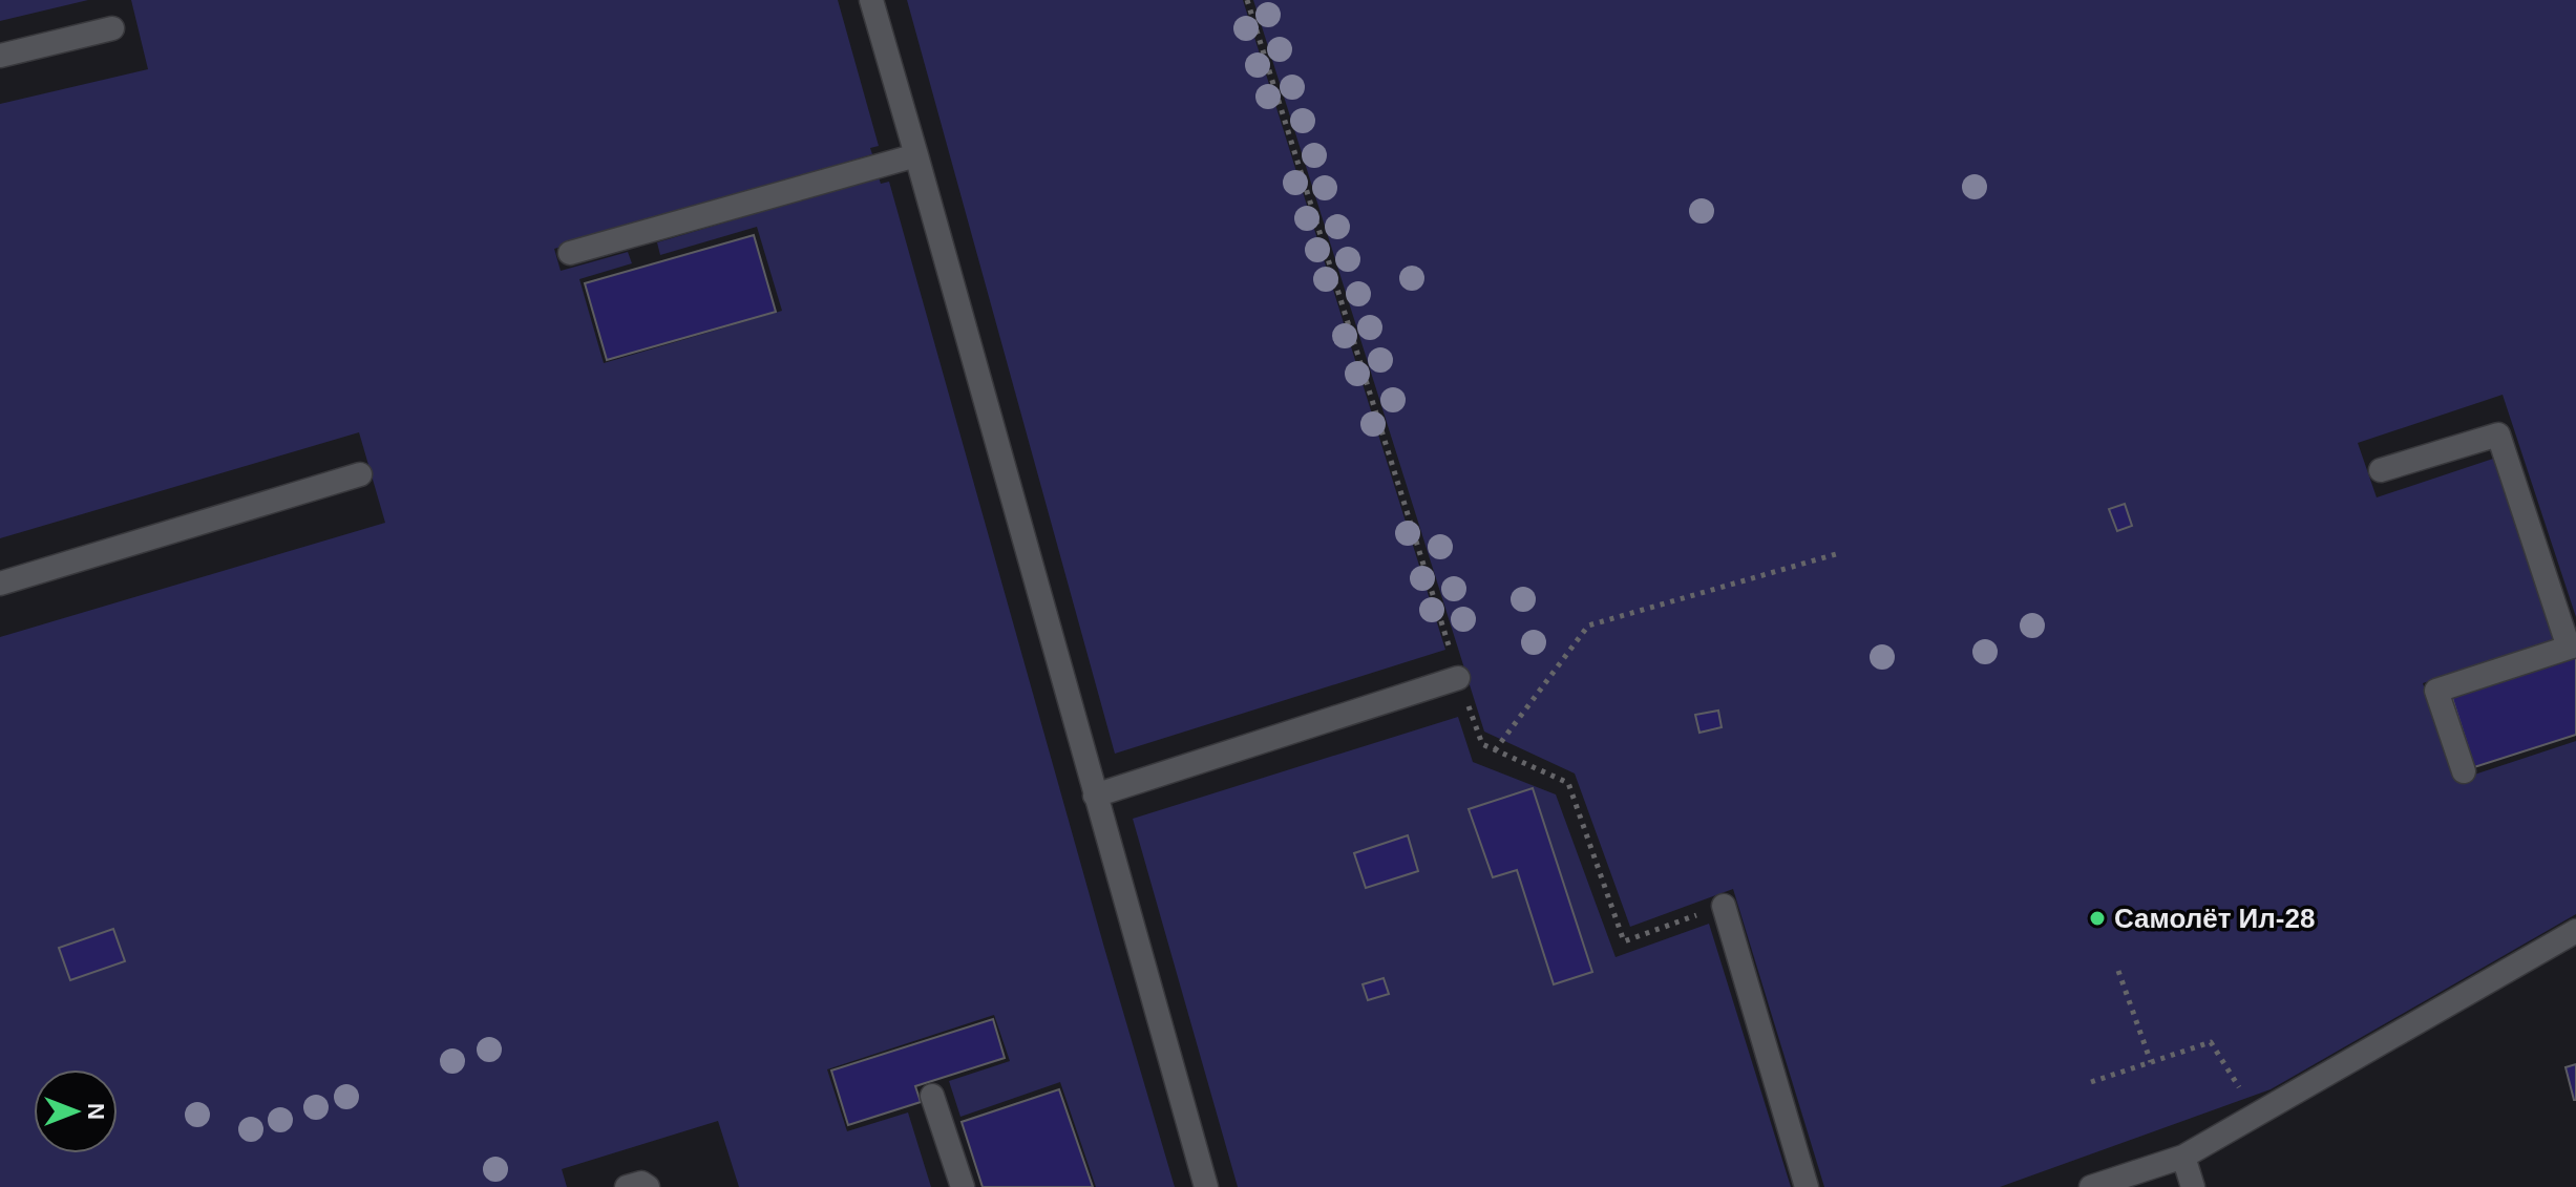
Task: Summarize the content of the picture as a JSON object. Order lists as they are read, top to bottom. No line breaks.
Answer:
{"places":["Самолёт Ил-28"],"north":"right"}
